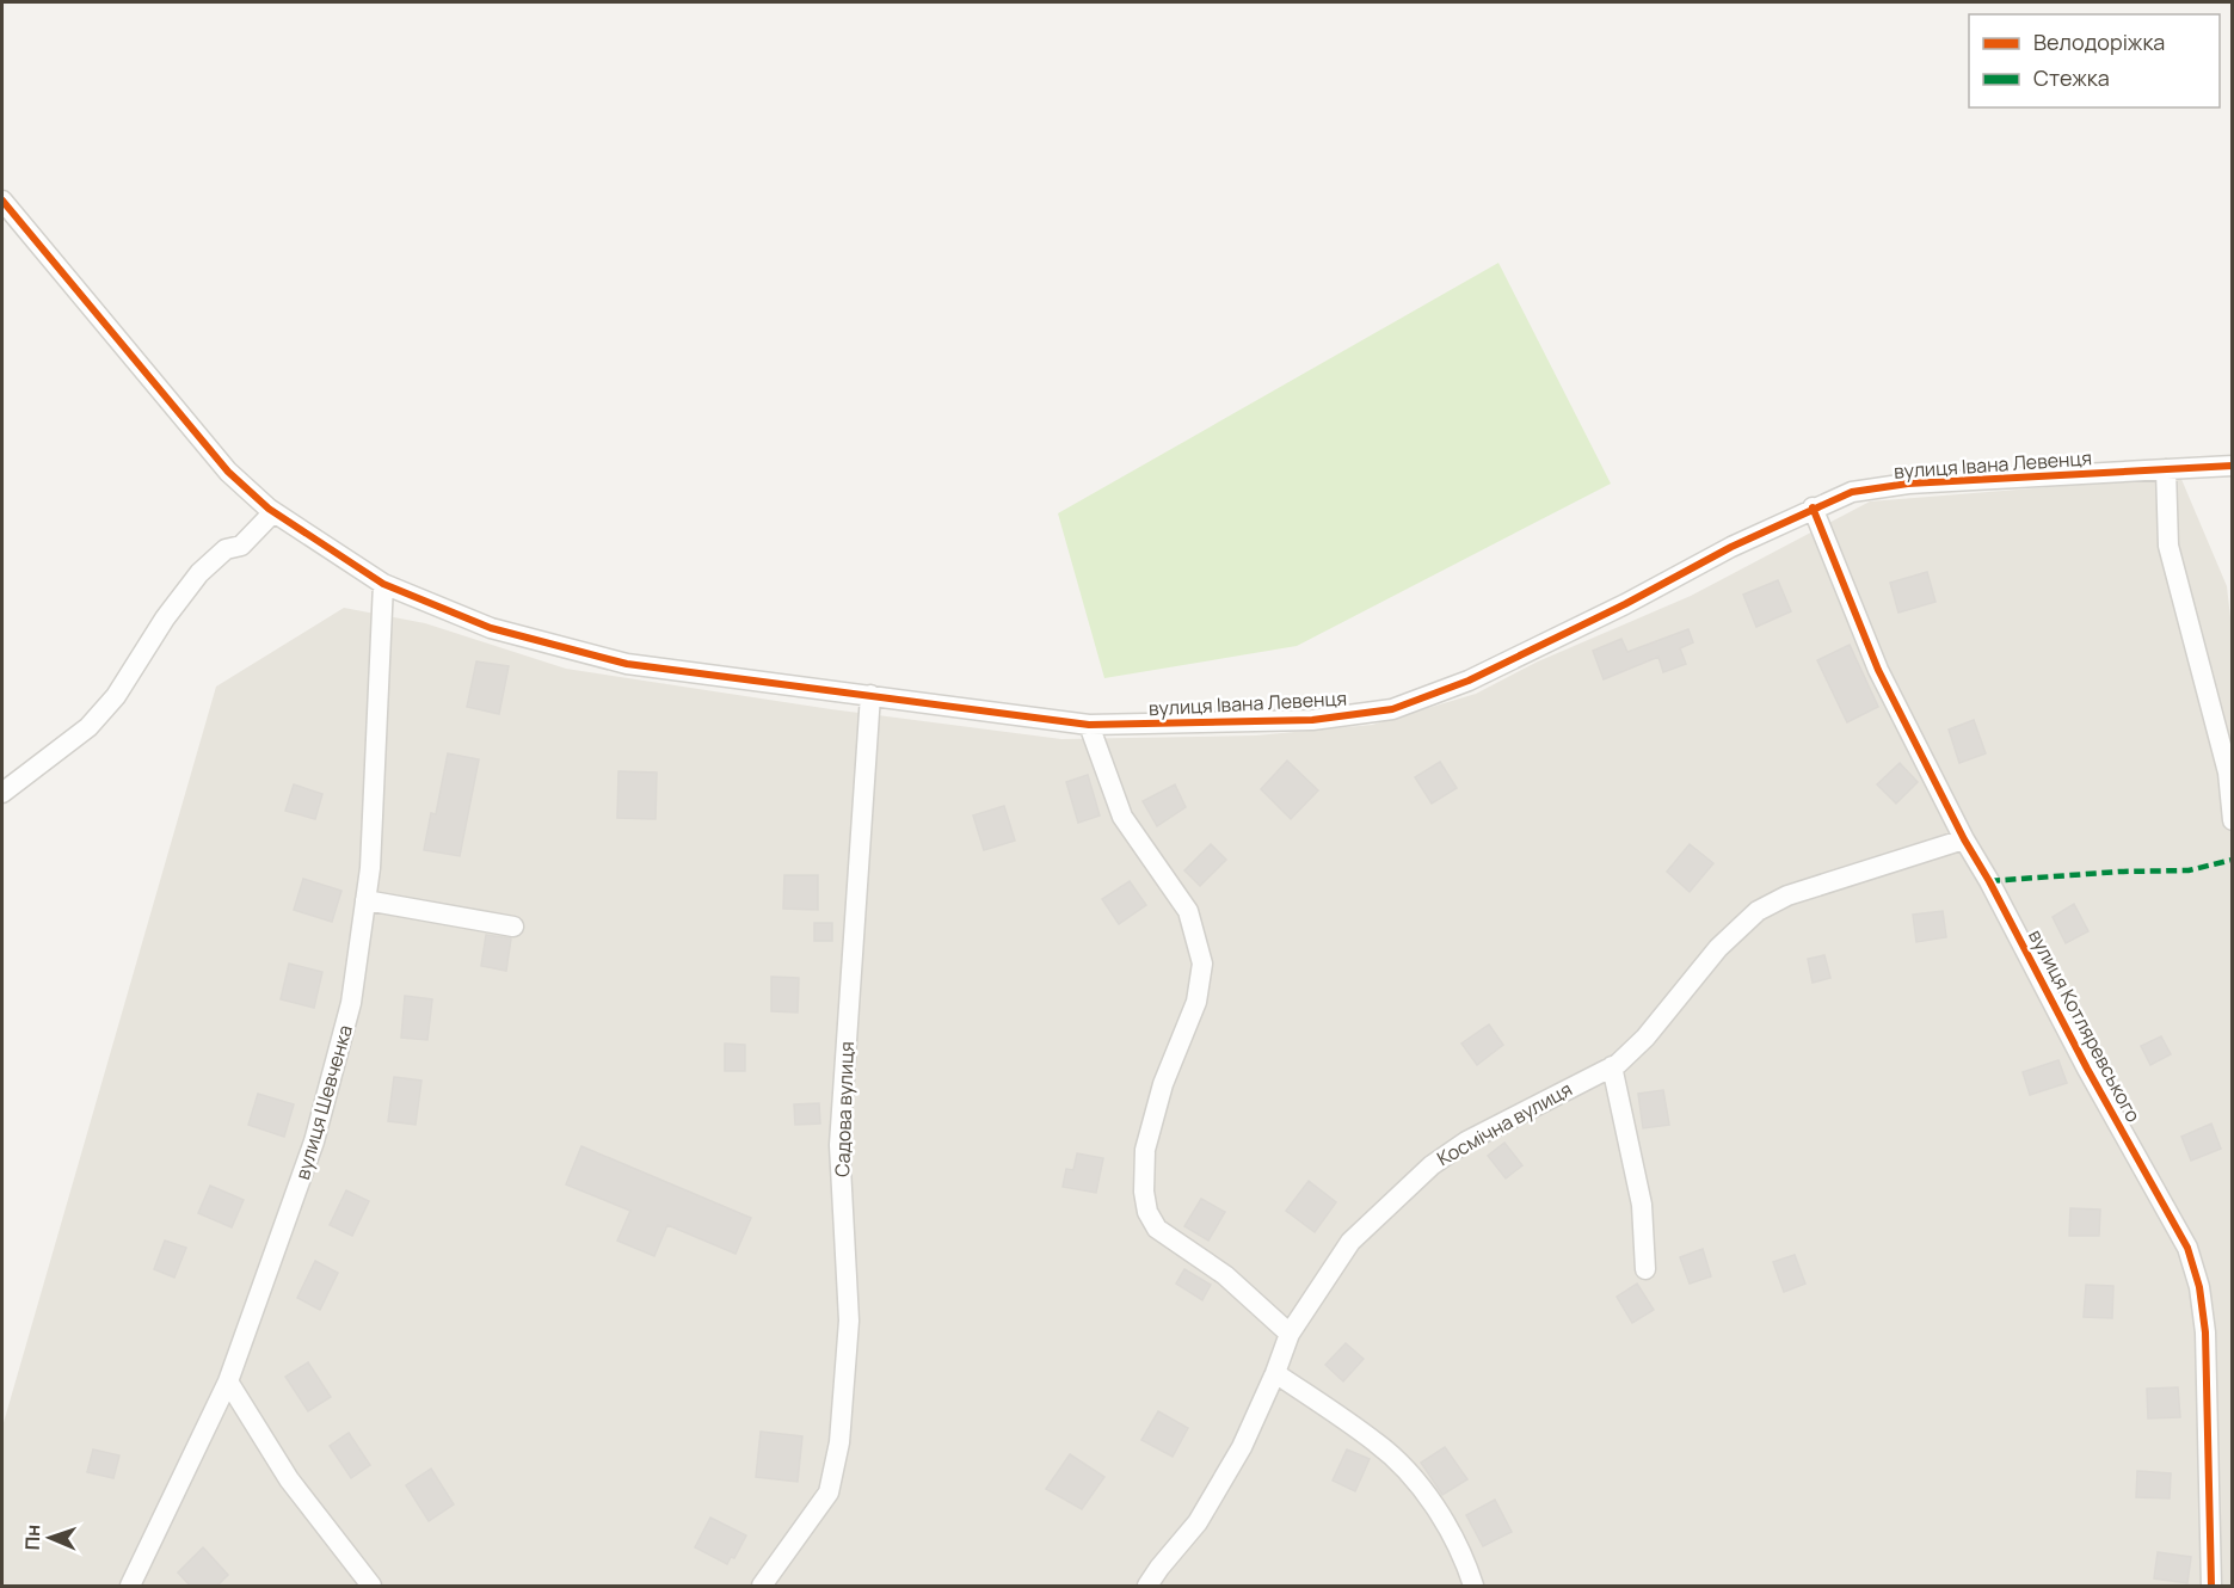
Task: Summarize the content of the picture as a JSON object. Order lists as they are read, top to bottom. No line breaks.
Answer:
{"streets":{"street":["вулиця Івана Левенця","вулиця Котляревського","вулиця Шевченка","Садова вулиця","Космічна вулиця"]},"crossings":[["вулиця Івана Левенця","вулиця Котляревського"],["вулиця Івана Левенця","вулиця Шевченка"],["вулиця Івана Левенця","Садова вулиця"],["вулиця Котляревського","Космічна вулиця"]],"legend":["Велодоріжка","Стежка"],"north":"left"}
